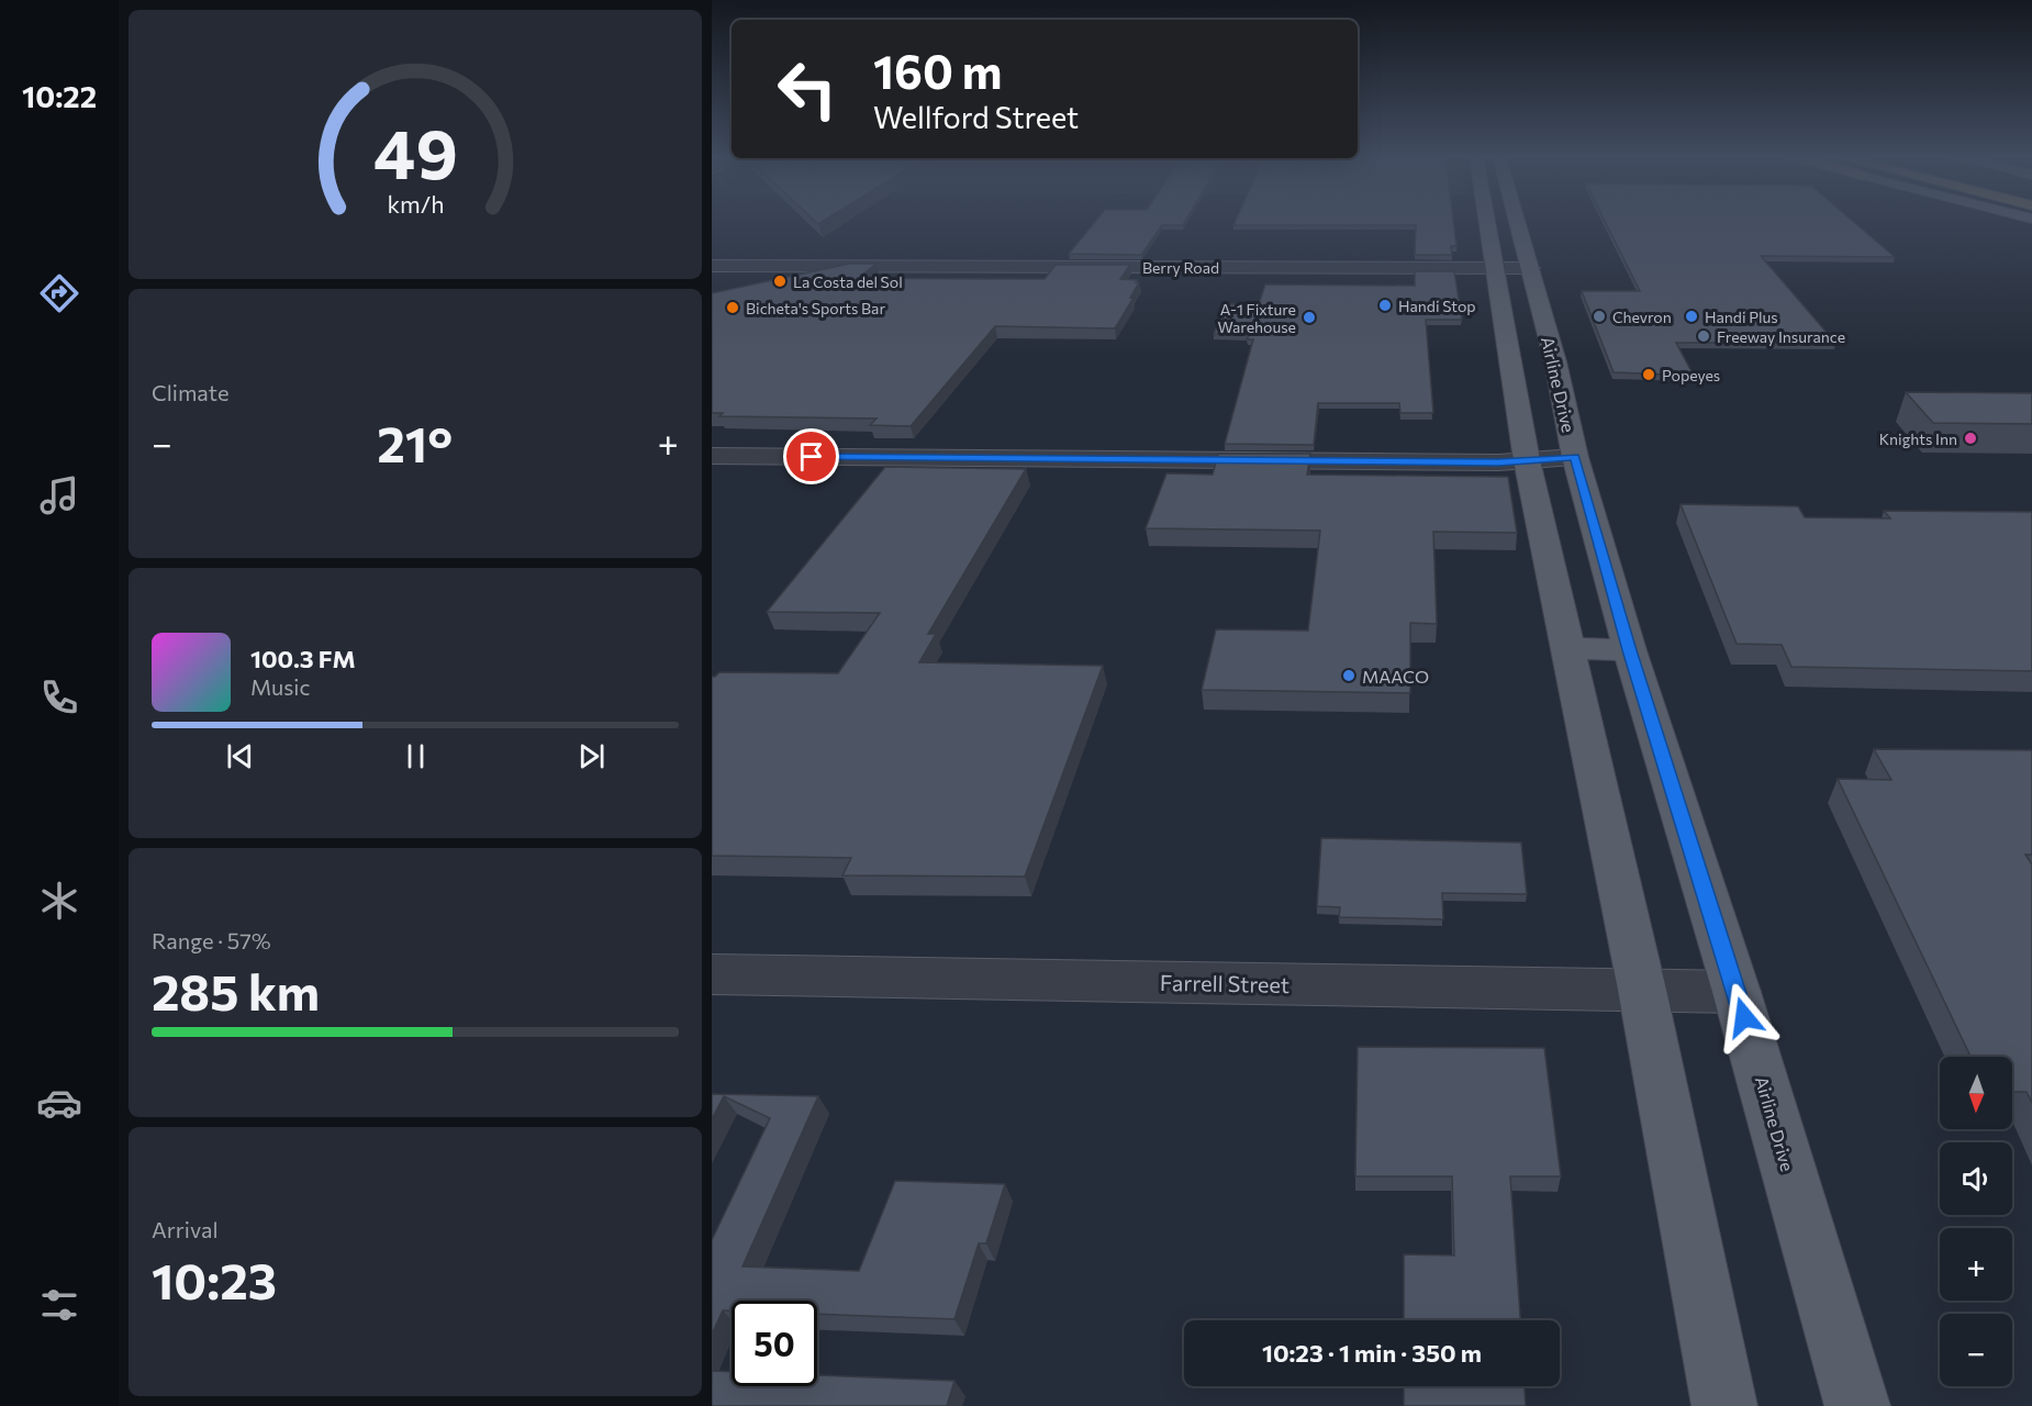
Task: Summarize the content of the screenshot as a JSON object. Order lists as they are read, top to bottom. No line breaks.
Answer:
{"streets":{"main road":["Airline Drive"],"street":["Berry Road","Farrell Street"]},"crossings":[["Berry Road","Airline Drive"],["Airline Drive","Farrell Street"]],"places":["La Costa del Sol","Handi Stop","Bicheta's Sports Bar","Chevron","Handi Plus","A-1 Fixture Warehouse","Freeway Insurance","Popeyes","Knights Inn","MAACO"],"north":"bottom","page":{"tabs":"10:22","turn":["160 m","Wellford Street"],"tile":["Climate",["Range · 57%","285 km"],["Arrival","10:23"]],"heat":["−","21°","+"],"song":["100.3 FM","Music"],"map_buttons":["+","−"],"limit":"50","trip":"10:23 · 1 min · 350 m","gauge":["49","km/h"]}}
